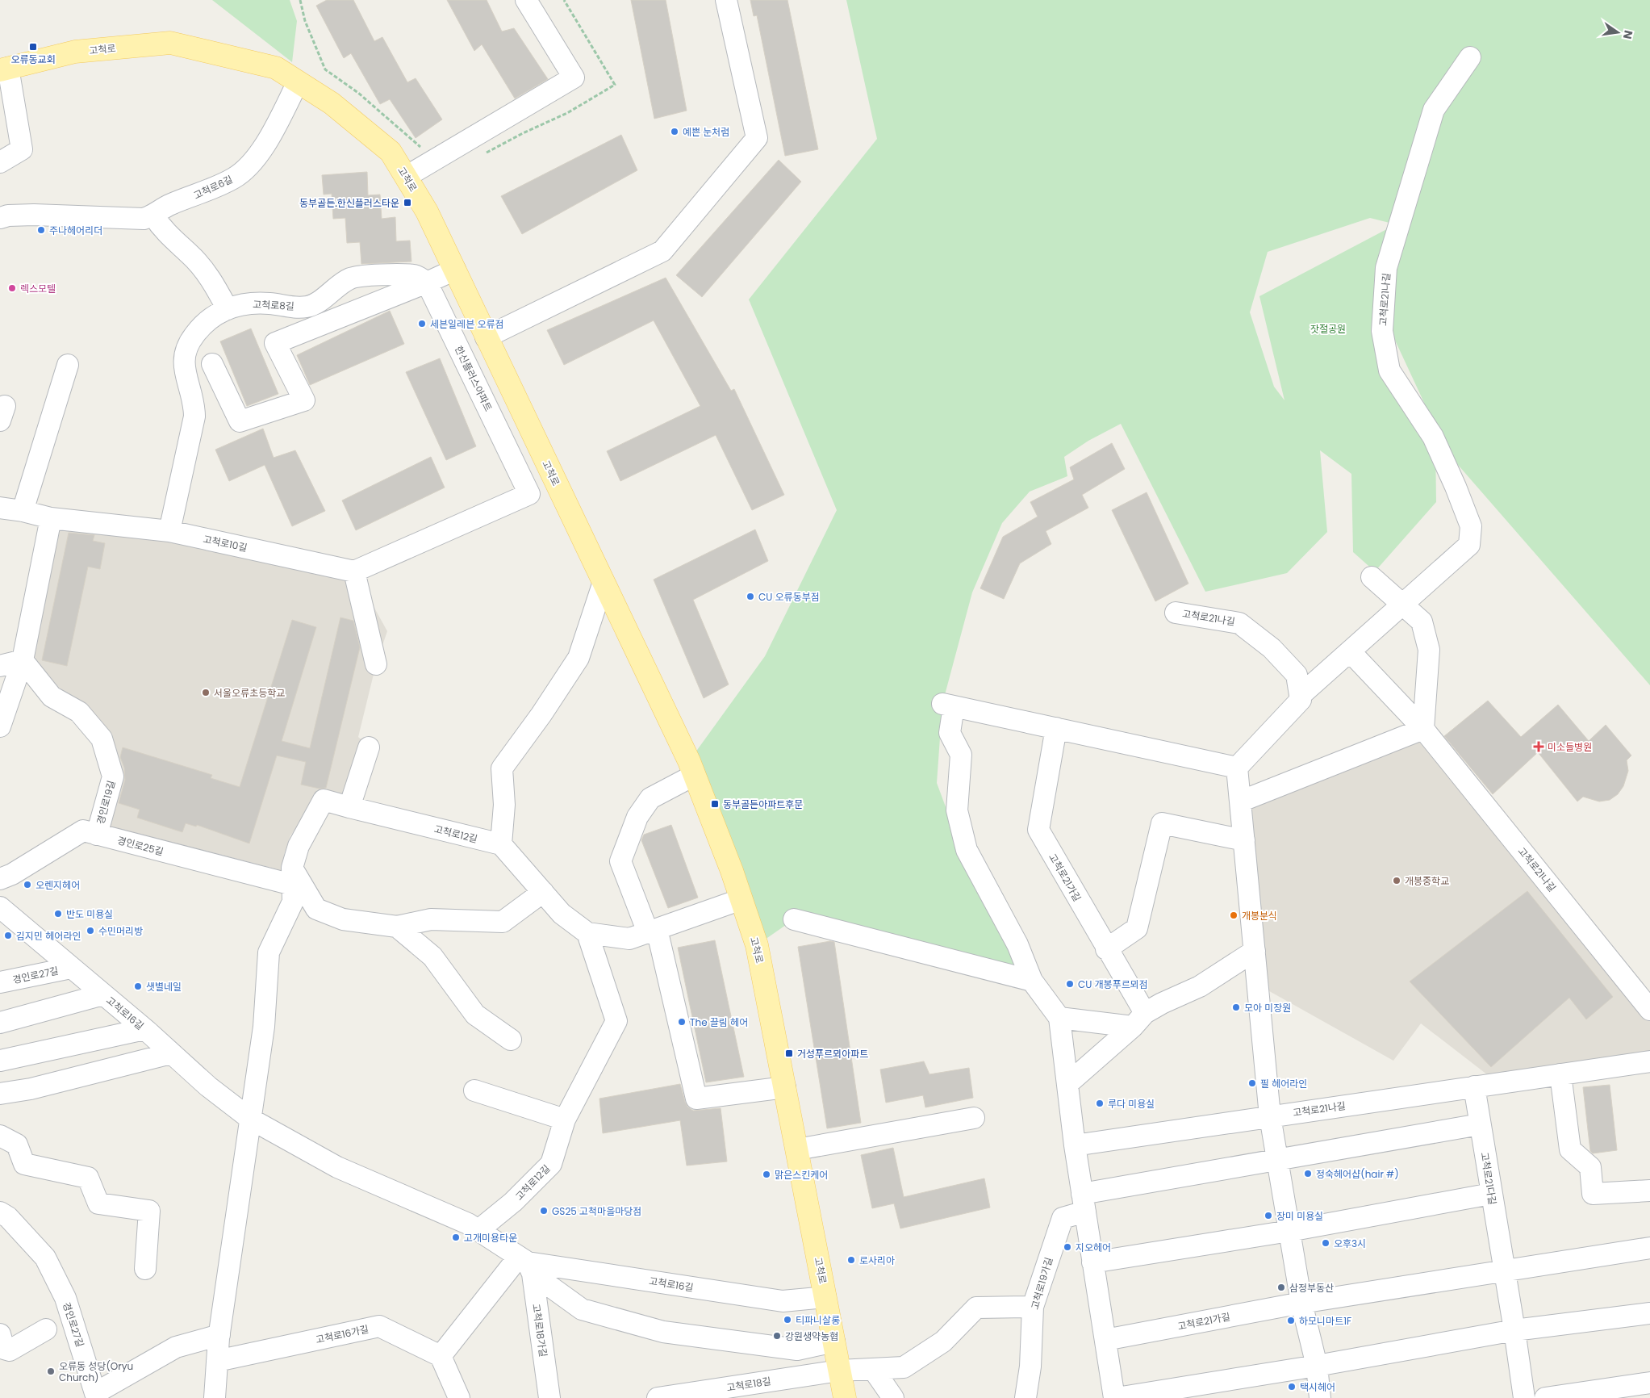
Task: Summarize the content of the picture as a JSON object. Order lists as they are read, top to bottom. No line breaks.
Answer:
{"streets":{"main road":["고척로"],"street":["고척로6길","고척로21나길","고척로8길","한신플러스아파트","고척로10길","경인로19길","고척로12길","경인로25길","고척로21가길","경인로27길","고척로16길","고척로21다길","고척로19가길","고척로18가길","고척로16가길","고척로18길"]},"crossings":[["고척로","고척로6길"],["고척로","고척로16길"],["고척로","고척로18길"],["고척로21나길","고척로21다길"],["고척로8길","한신플러스아파트"],["고척로8길","고척로10길"],["한신플러스아파트","고척로10길"],["경인로19길","경인로25길"],["고척로12길","경인로25길"],["고척로12길","고척로16길"],["경인로27길","고척로16길"],["고척로16길","고척로18가길"]],"parks":["잣절공원"],"places":{"transit":["오류동교회","동부골든.한신플러스타운","동부골든아파트후문","거성푸르뫼아파트"],"other":["예쁜 눈처럼","주나헤어리더","렉스모텔","세븐일레븐 오류점","CU 오류동부점","서울오류초등학교","개봉중학교","오렌지헤어","반도 미용실","개봉분식","수민머리방","김지민 헤어라인","CU 개봉푸르뫼점","샛별네일","모아 미장원","The 끌림 헤어","필 헤어라인","루다 미용실","정숙헤어샵(hair #)","맑은스킨케어","GS25 고척마을마당점","장미 미용실","고개미용타운","오후3시","지오헤어","로사리아","삼정부동산","티파니살롱","하모니마트1F","강원생약농협","오류동 성당(Oryu Church)","택시헤어"],"health":["미소들병원"]},"north":"right"}
